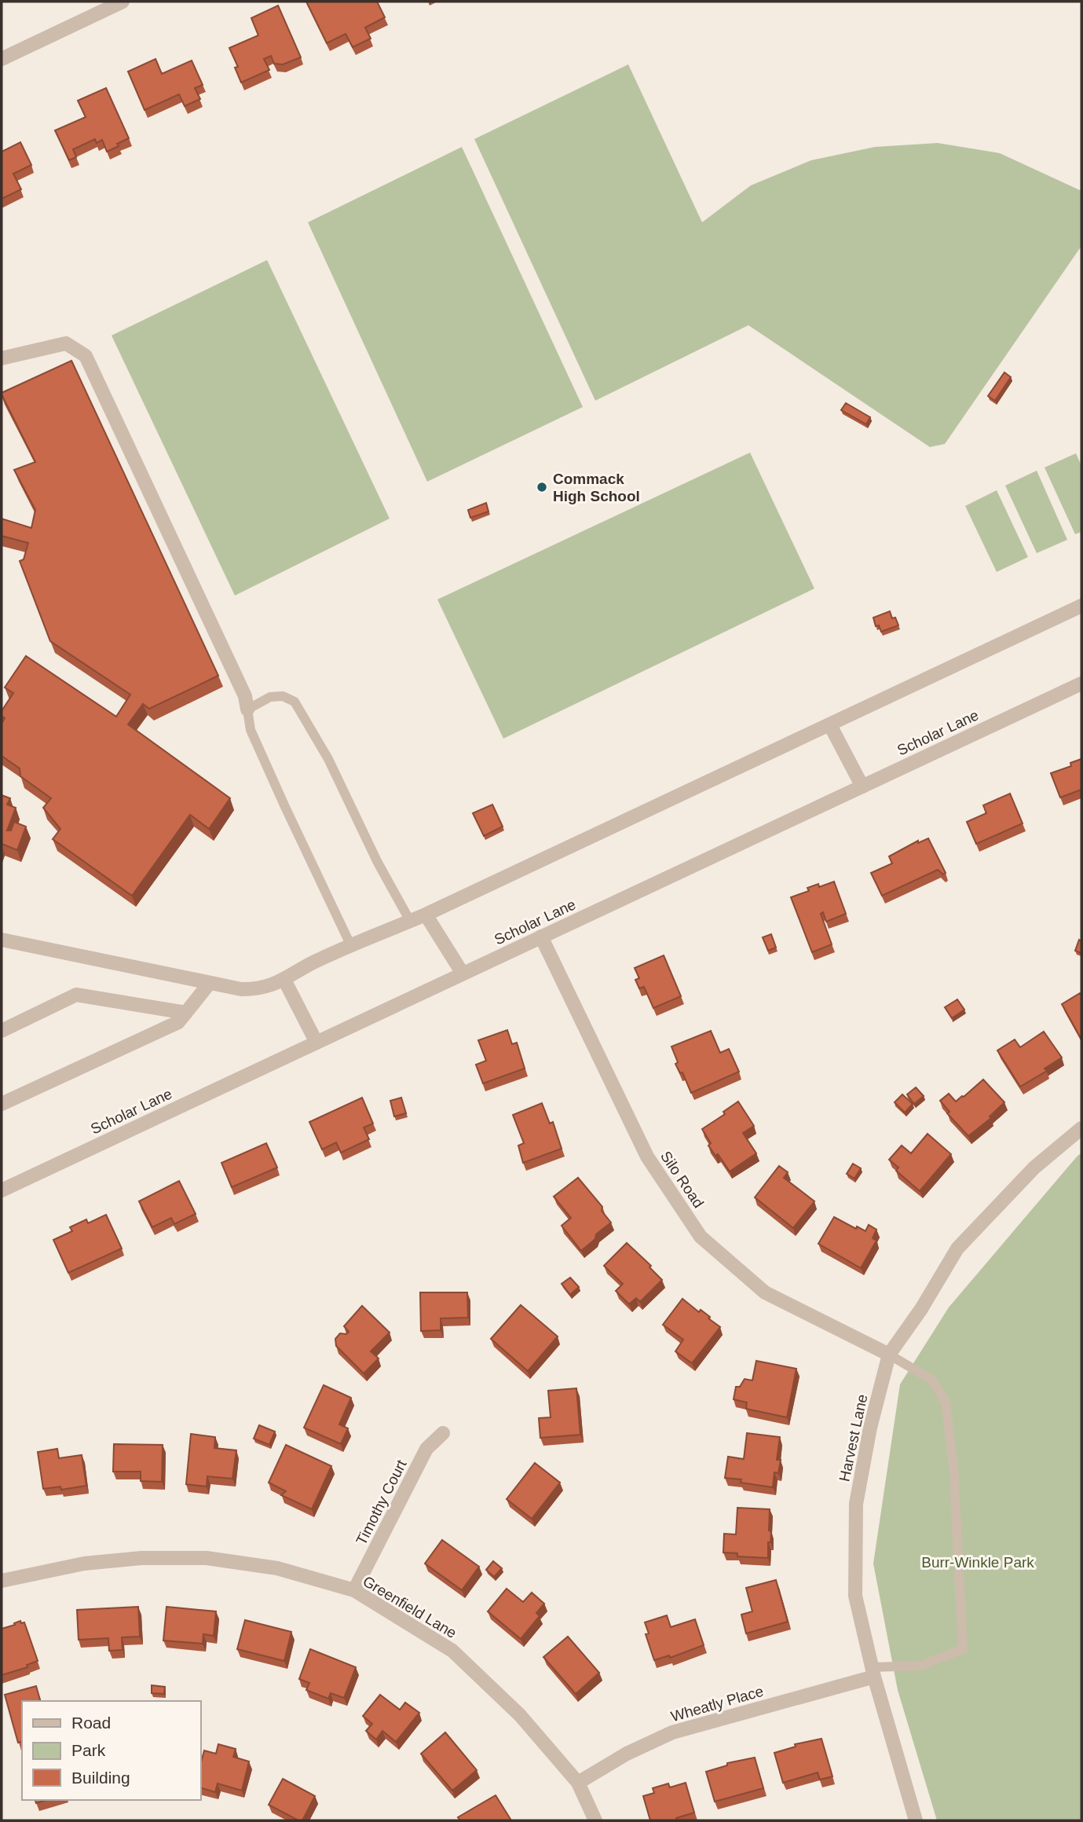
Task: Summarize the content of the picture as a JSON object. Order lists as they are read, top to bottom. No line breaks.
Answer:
{"streets":{"street":["Scholar Lane","Silo Road","Harvest Lane","Timothy Court","Greenfield Lane","Wheatly Place"]},"crossings":[["Scholar Lane","Silo Road"],["Silo Road","Harvest Lane"],["Harvest Lane","Wheatly Place"],["Timothy Court","Greenfield Lane"],["Greenfield Lane","Wheatly Place"]],"parks":["Burr-Winkle Park"],"places":["Commack High School"],"legend":["Road","Park","Building"]}
